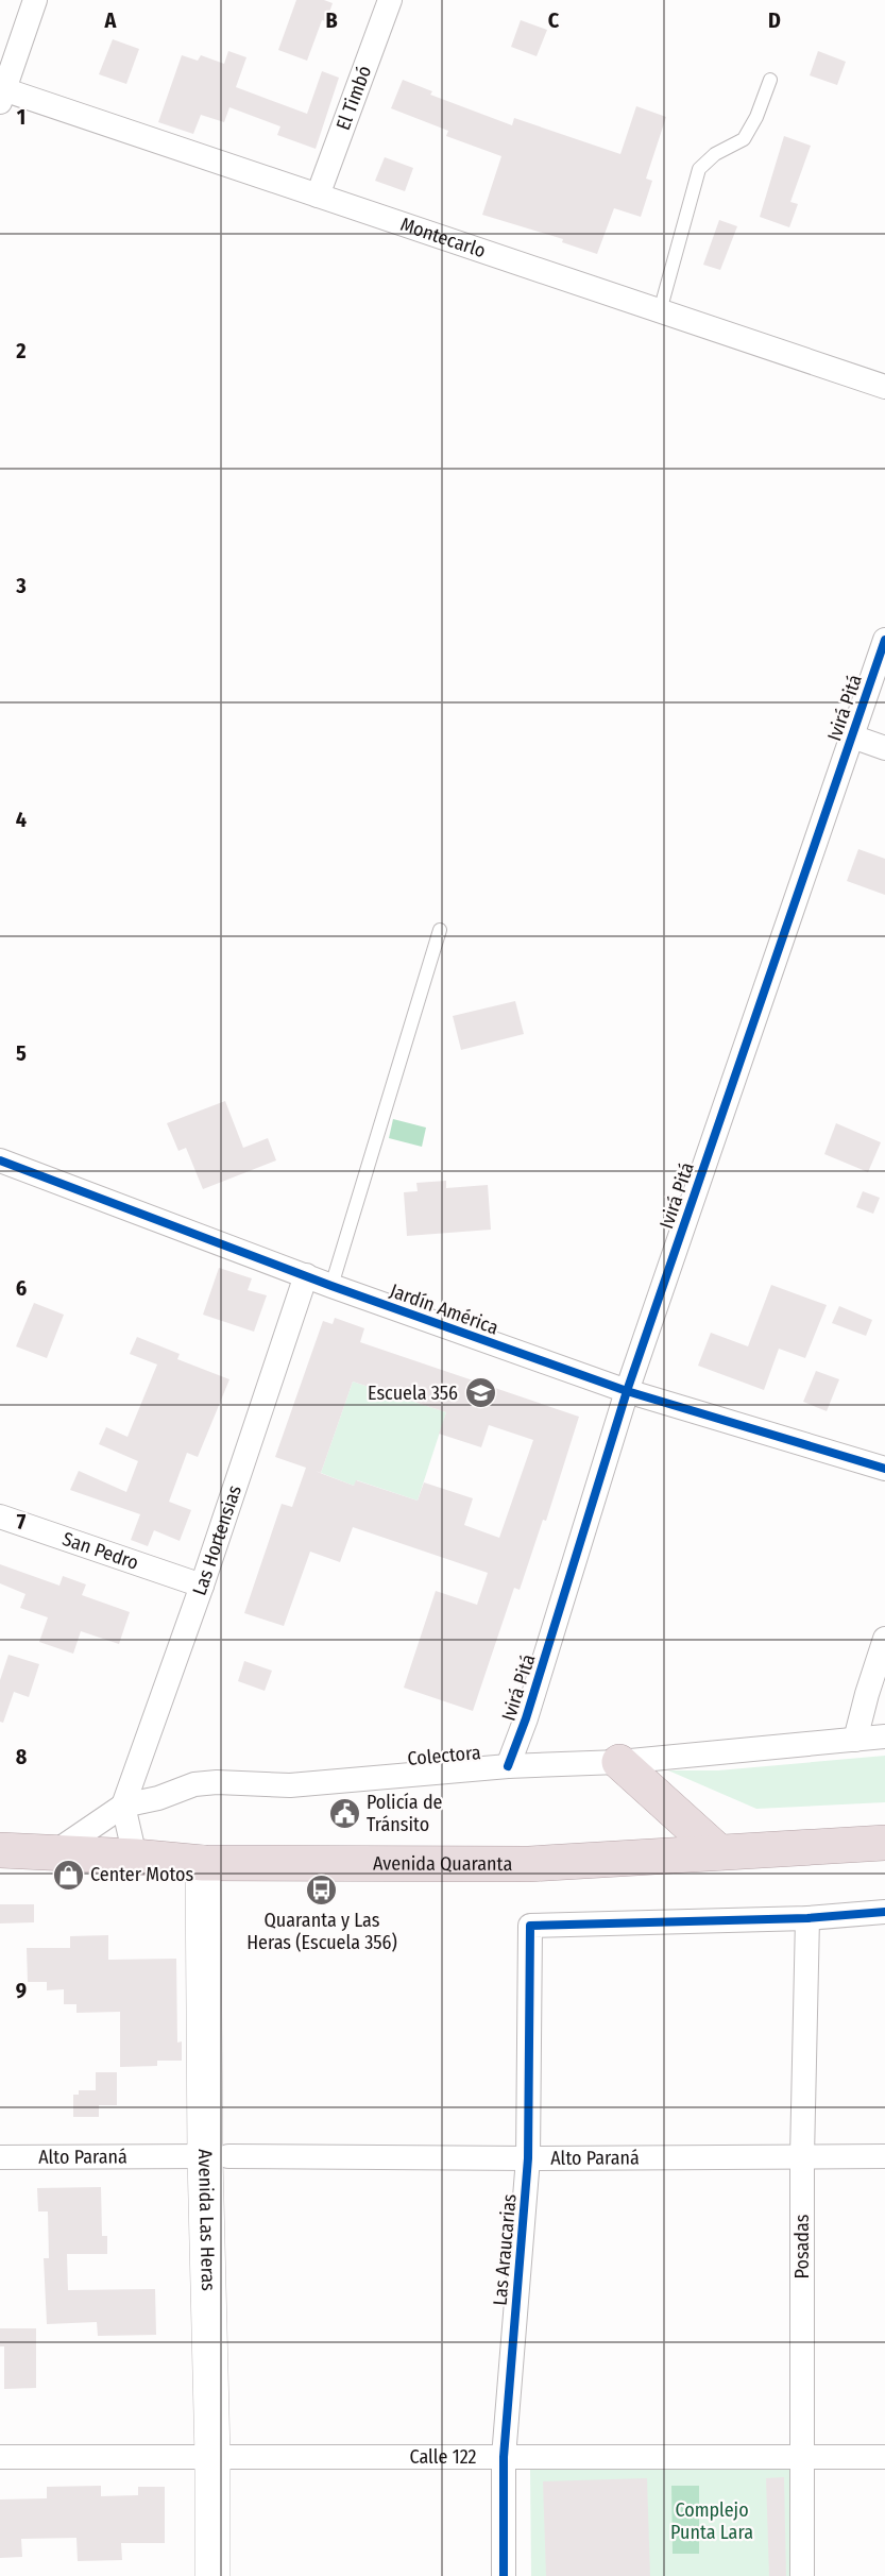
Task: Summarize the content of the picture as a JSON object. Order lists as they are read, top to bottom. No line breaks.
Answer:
{"streets":{"highway":["Avenida Quaranta"],"main road":["Avenida Las Heras"],"street":["El Timbó","Montecarlo","Ivirá Pitá","Jardín América","Las Hortensias","San Pedro","Colectora","Alto Paraná","Posadas","Las Araucarias","Calle 122"]},"crossings":[["El Timbó","Montecarlo"],["Ivirá Pitá","Jardín América"],["Ivirá Pitá","Colectora"],["Jardín América","Las Hortensias"],["Las Hortensias","San Pedro"],["Las Hortensias","Colectora"],["Avenida Quaranta","Avenida Las Heras"],["Alto Paraná","Avenida Las Heras"],["Alto Paraná","Posadas"],["Alto Paraná","Las Araucarias"],["Avenida Las Heras","Calle 122"],["Posadas","Las Araucarias"],["Posadas","Calle 122"],["Las Araucarias","Calle 122"]],"parks":["Complejo Punta Lara"],"places":{"school or university":["Escuela 356"],"public building":["Policía de Tránsito"],"shop":["Center Motos"],"bus stop":["Quaranta y Las Heras (Escuela 356)"]},"grid":{"columns":["A","B","C","D"],"rows":["1","2","3","4","5","6","7","8","9"]}}
